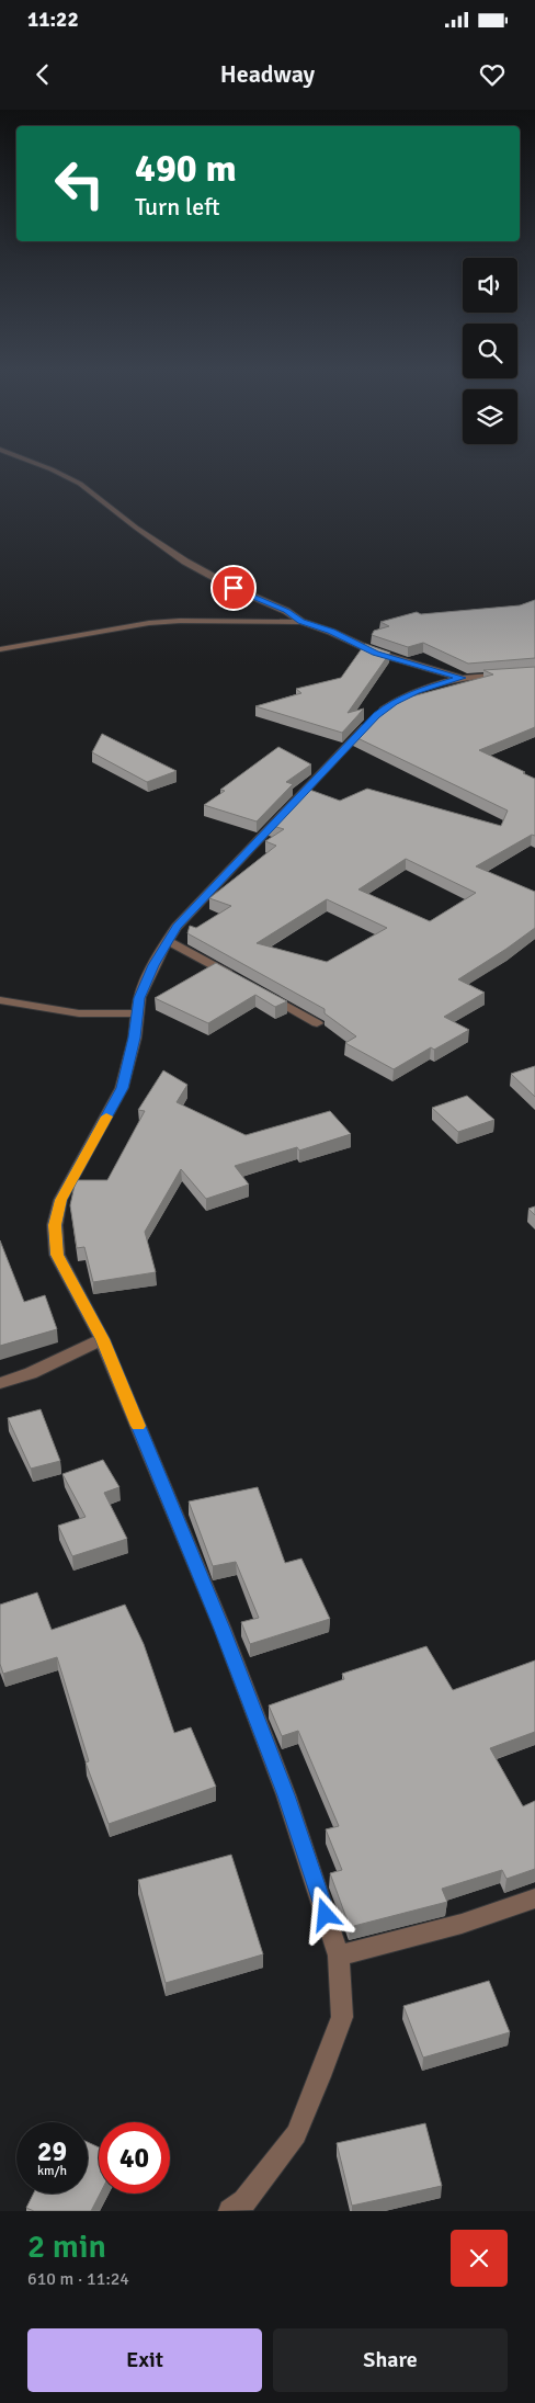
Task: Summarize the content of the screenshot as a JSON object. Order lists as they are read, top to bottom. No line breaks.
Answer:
{"page":{"status":"11:22","header":"Headway","turn":["490 m","Turn left"],"speed":"29 km/h","limit":"40","heading":["2 min","610 m · 11:24"],"buttons":["Exit","Share"]}}
